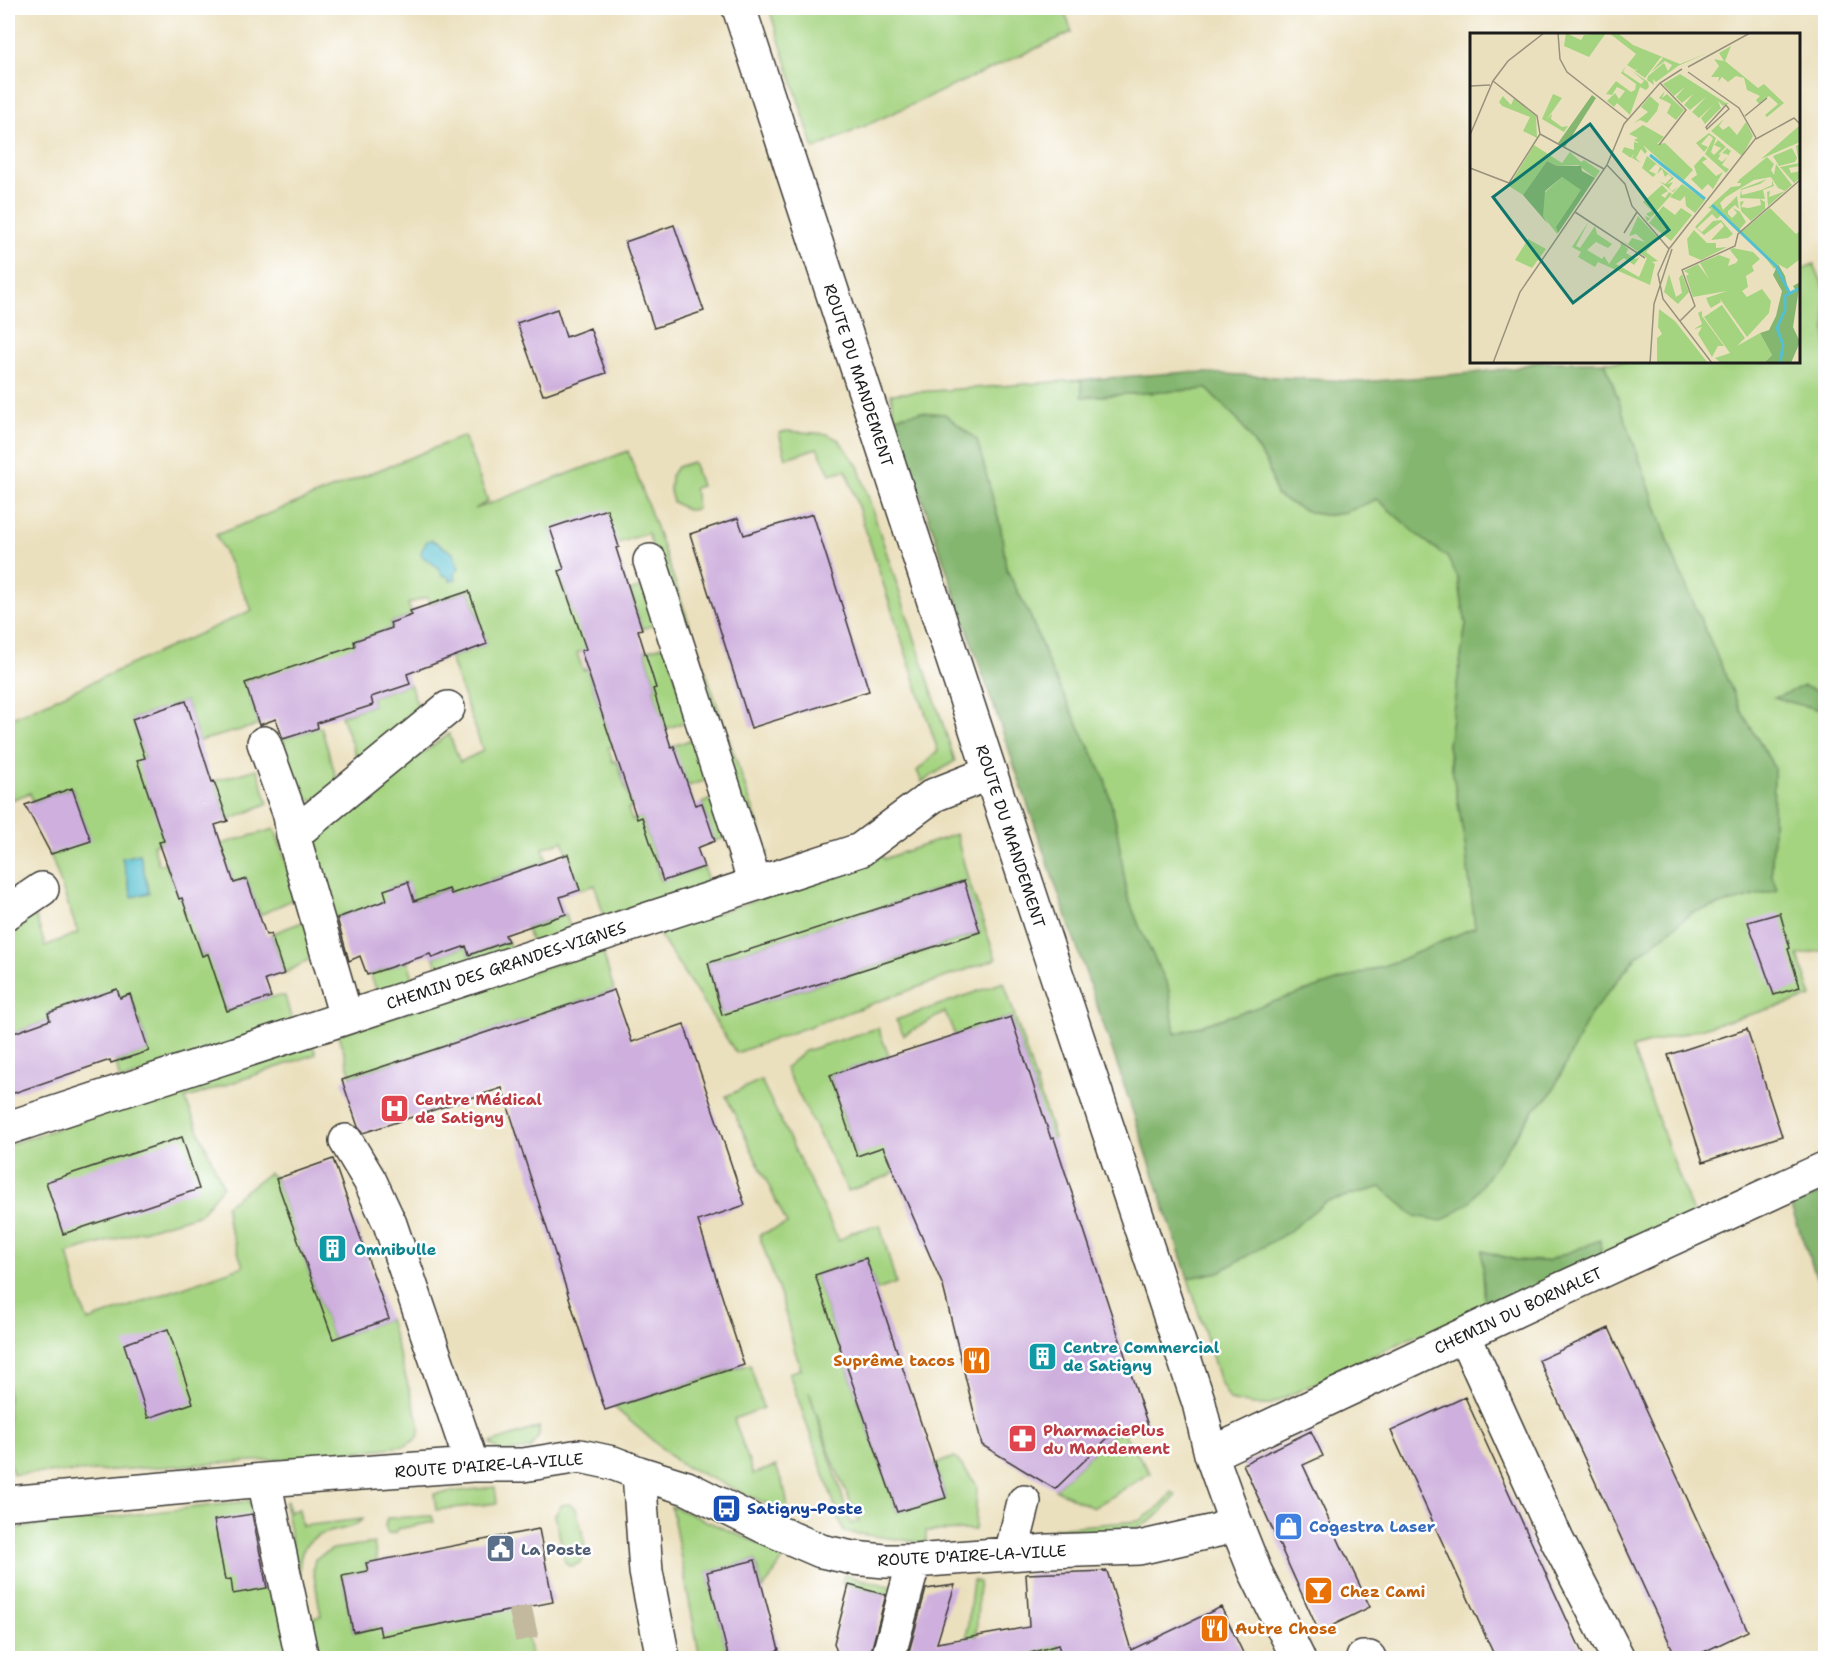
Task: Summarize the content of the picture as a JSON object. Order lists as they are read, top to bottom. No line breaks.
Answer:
{"streets":{"street":["ROUTE DU MANDEMENT","CHEMIN DES GRANDES-VIGNES","CHEMIN DU BORNALET","ROUTE D'AIRE-LA-VILLE"]},"crossings":[["ROUTE DU MANDEMENT","CHEMIN DES GRANDES-VIGNES"],["ROUTE DU MANDEMENT","CHEMIN DU BORNALET"],["ROUTE DU MANDEMENT","ROUTE D'AIRE-LA-VILLE"]],"places":{"hospital":["Centre Médical de Satigny"],"building":["Omnibulle","Centre Commercial de Satigny"],"restaurant":["Suprême tacos","Autre Chose"],"pharmacy":["PharmaciePlus du Mandement"],"bus stop":["Satigny-Poste"],"shop":["Cogestra Laser"],"public building":["La Poste"],"bar":["Chez Cami"]}}
